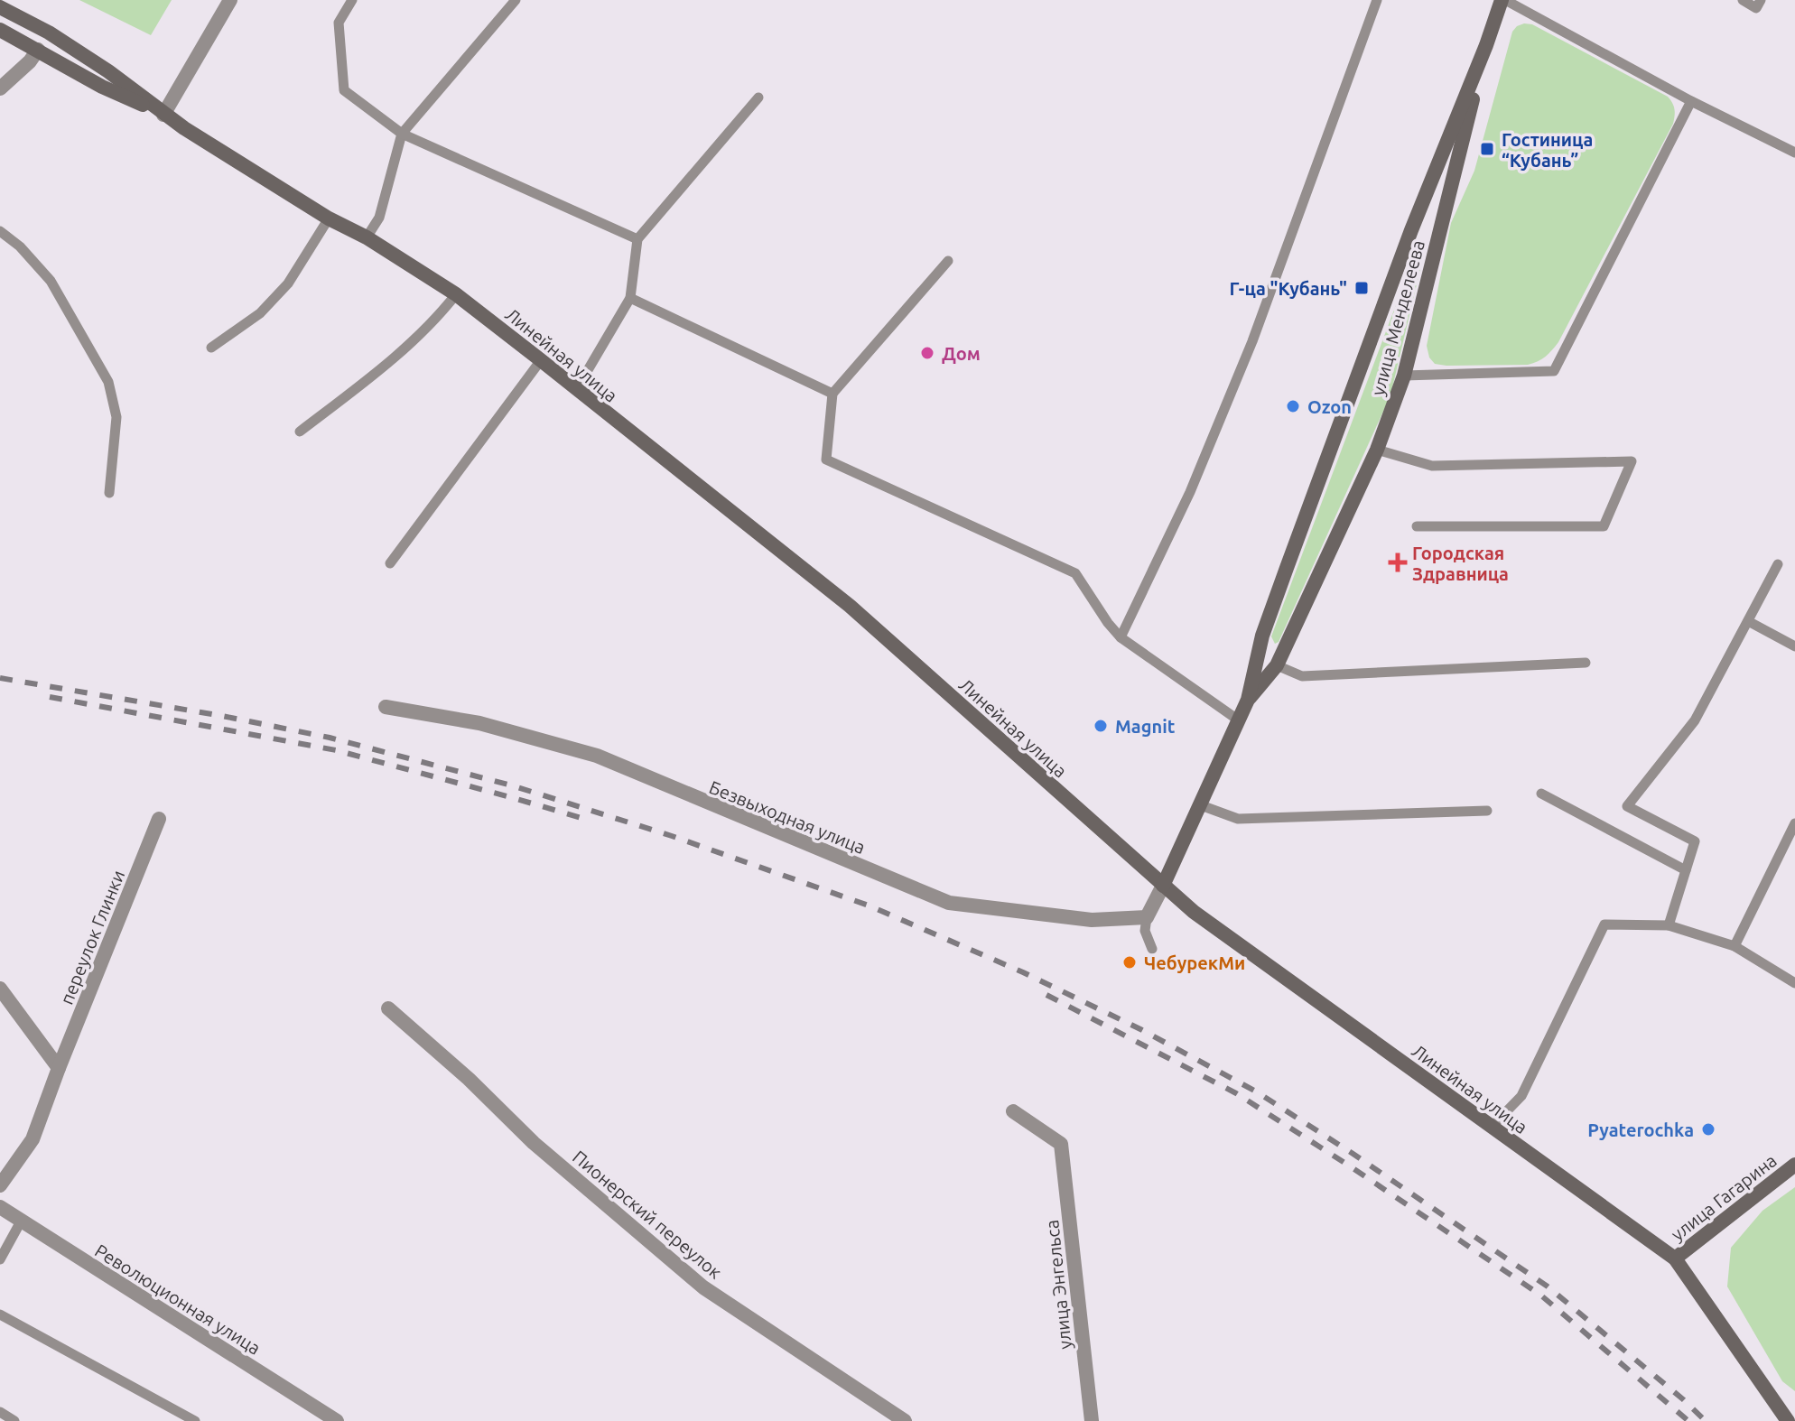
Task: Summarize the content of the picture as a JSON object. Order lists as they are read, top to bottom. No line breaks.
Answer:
{"streets":{"main road":["улица Менделеева","Линейная улица","улица Гагарина"],"street":["Безвыходная улица","переулок Глинки","Пионерский переулок","улица Энгельса","Революционная улица"]},"crossings":[["улица Менделеева","Линейная улица"],["Линейная улица","улица Гагарина"]],"places":{"transit":["Гостиница “Кубань”","Г-ца \"Кубань\""],"other":["Дом","Ozon","Magnit","ЧебурекМи","Pyaterochka"],"health":["Городская Здравница"]}}
